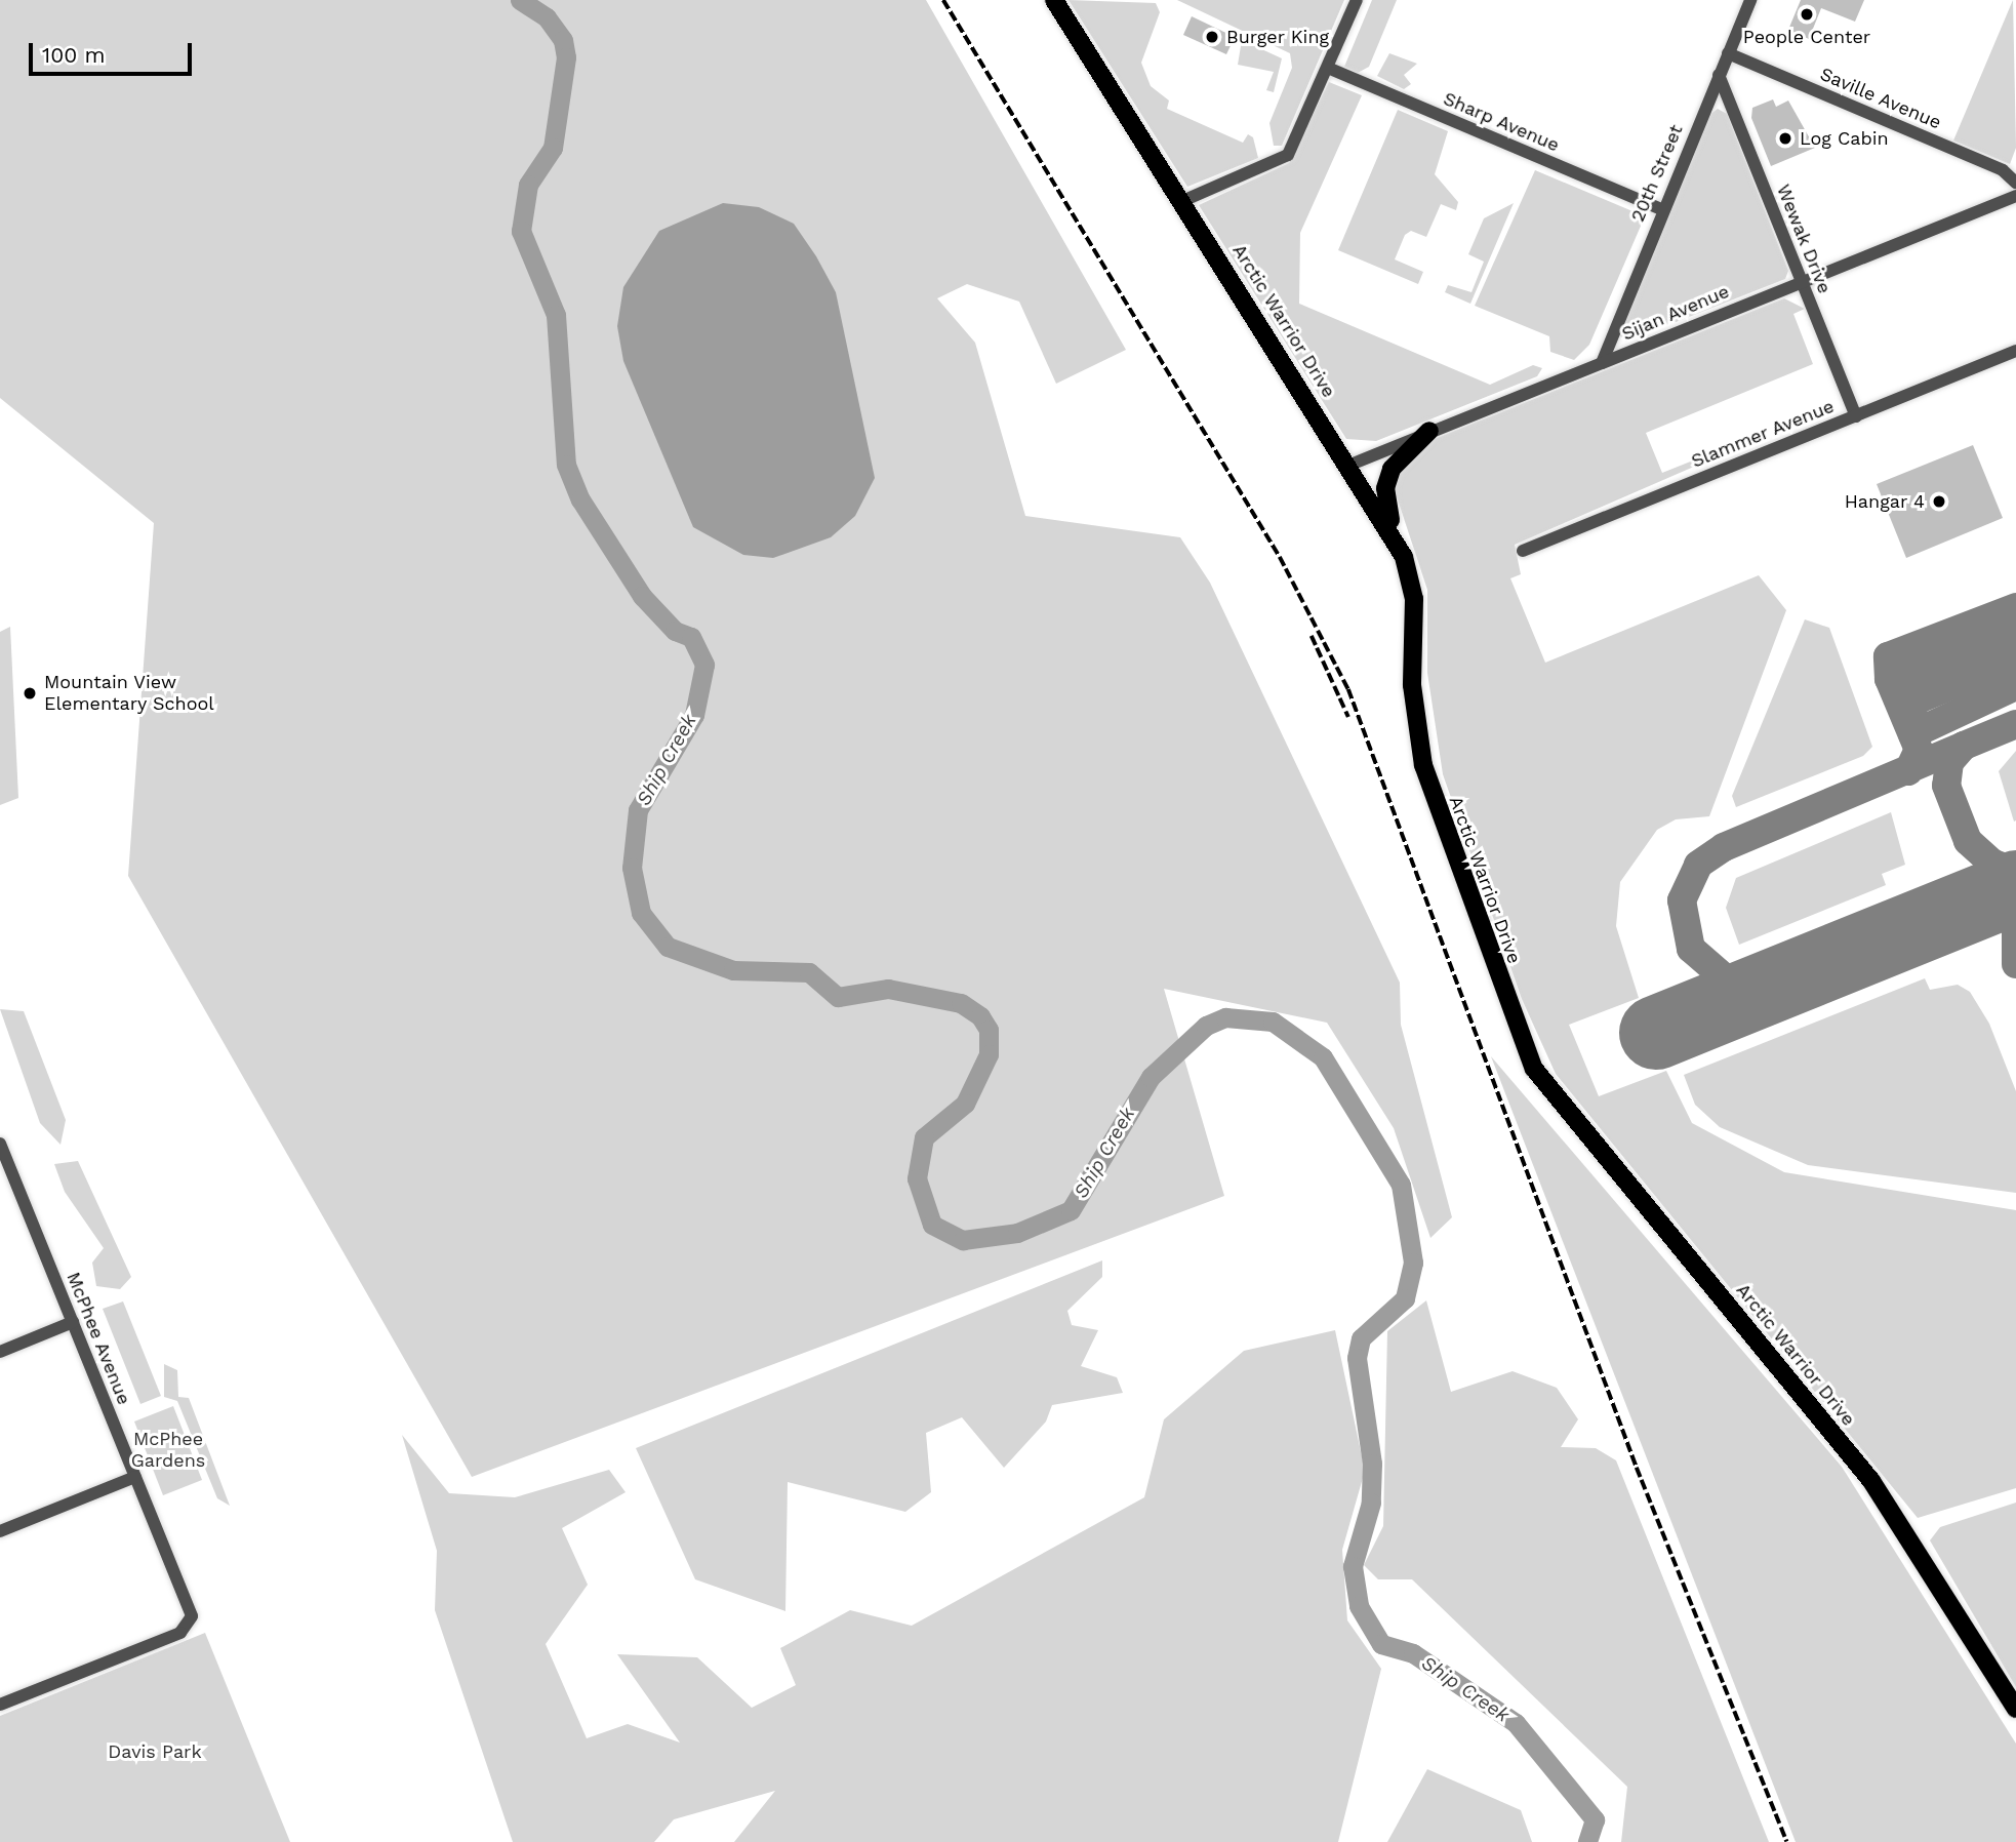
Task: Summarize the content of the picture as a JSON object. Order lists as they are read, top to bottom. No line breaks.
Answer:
{"streets":{"main road":["Arctic Warrior Drive"],"street":["Saville Avenue","Sharp Avenue","20th Street","Wewak Drive","Sijan Avenue","Slammer Avenue","McPhee Avenue"]},"crossings":[["Saville Avenue","20th Street"],["Sharp Avenue","20th Street"],["20th Street","Wewak Drive"],["20th Street","Sijan Avenue"],["Wewak Drive","Sijan Avenue"],["Wewak Drive","Slammer Avenue"],["Sijan Avenue","Arctic Warrior Drive"]],"water":["Ship Creek"],"parks":["McPhee Gardens","Davis Park"],"places":["People Center","Burger King","Log Cabin","Hangar 4","Mountain View Elementary School"],"scale_bar":"100 m"}
